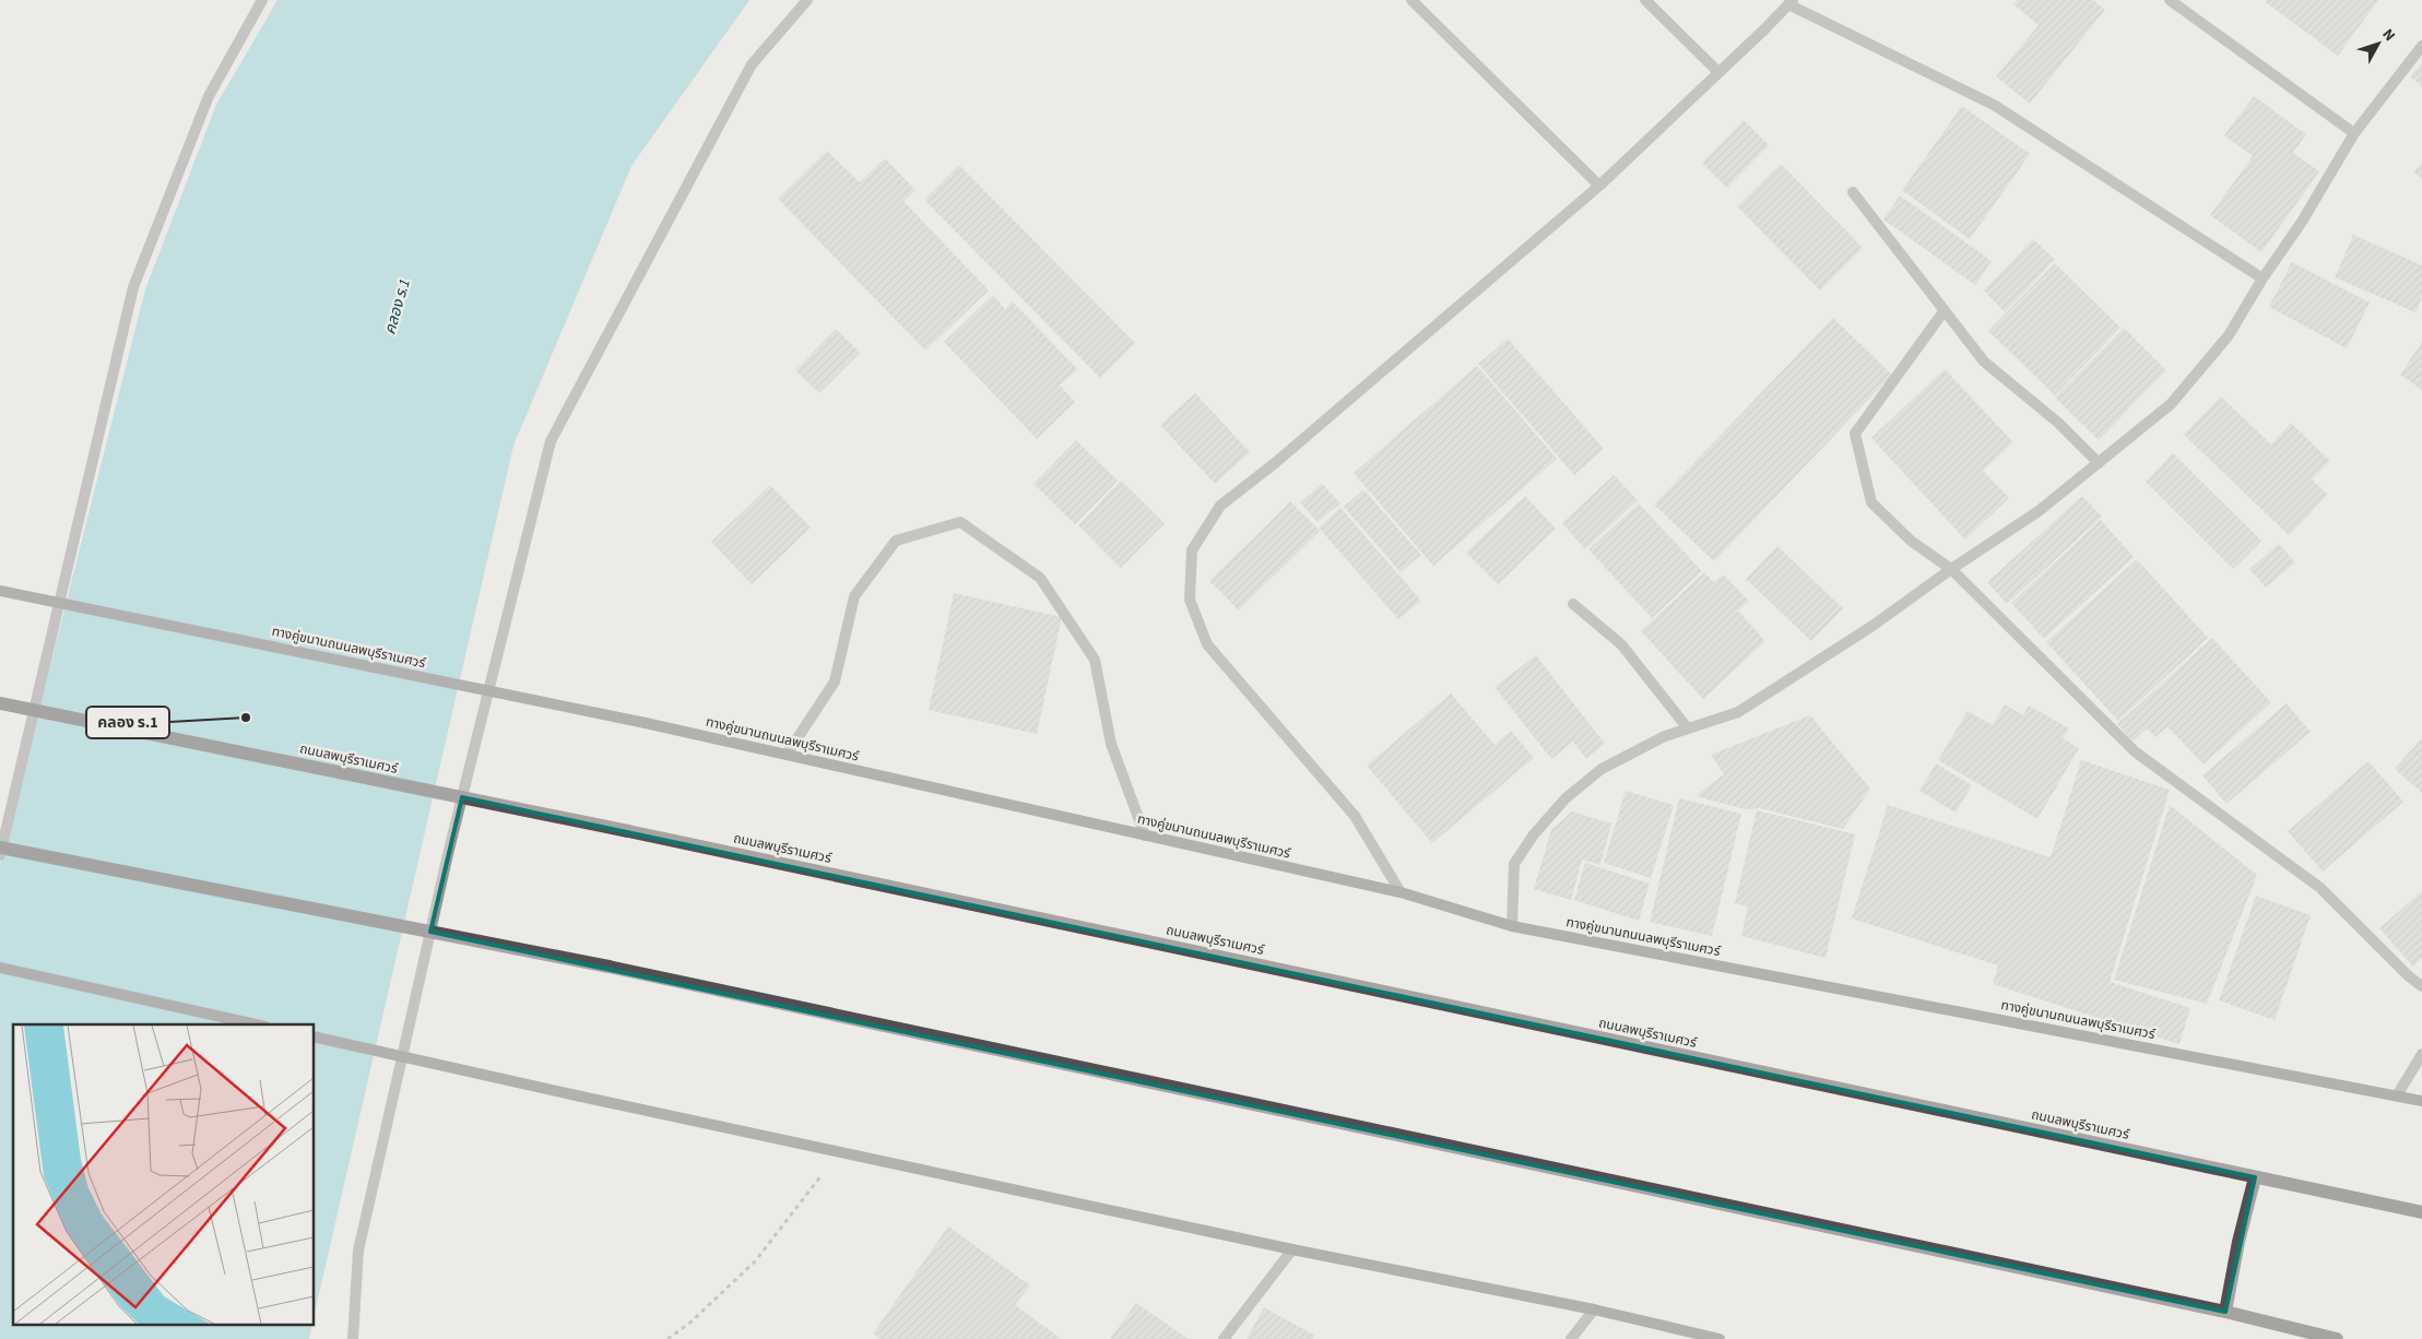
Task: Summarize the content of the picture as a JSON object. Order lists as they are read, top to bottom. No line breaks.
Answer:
{"streets":{"main road":["ทางคู่ขนานถนนลพบุรีราเมศวร์","ถนนลพบุรีราเมศวร์"]},"water":["คลอง ร.1"],"places":["คลอง ร.1"],"north":"top right"}
